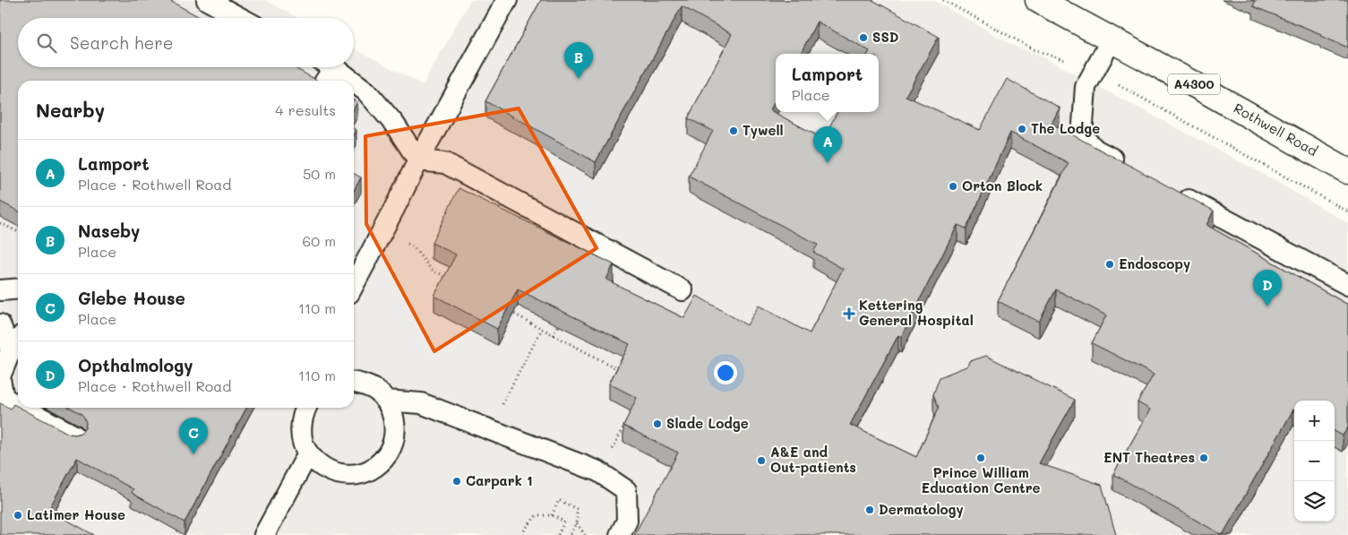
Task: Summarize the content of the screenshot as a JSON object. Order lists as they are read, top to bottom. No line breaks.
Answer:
{"streets":{"main road":["A4300","Rothwell Road"]},"places":{"other":["SSD","The Lodge","Tywell","Orton Block","Endoscopy","Slade Lodge","Prince William Education Centre","ENT Theatres","A&E and Out-patients","Carpark 1","Dermatology","Latimer House"],"health":["Kettering General Hospital"]},"page":{"search":"Search here","pins":["B","A","D","C"],"popup":["Lamport","Place"],"heading":["Nearby","4 results"],"list":[{"mark":"A","name":"Lamport","note":"Place · Rothwell Road","value":"50 m"},{"mark":"B","name":"Naseby","note":"Place","value":"60 m"},{"mark":"C","name":"Glebe House","note":"Place","value":"110 m"},{"mark":"D","name":"Opthalmology","note":"Place · Rothwell Road","value":"110 m"}],"map_buttons":["+","−"]}}
